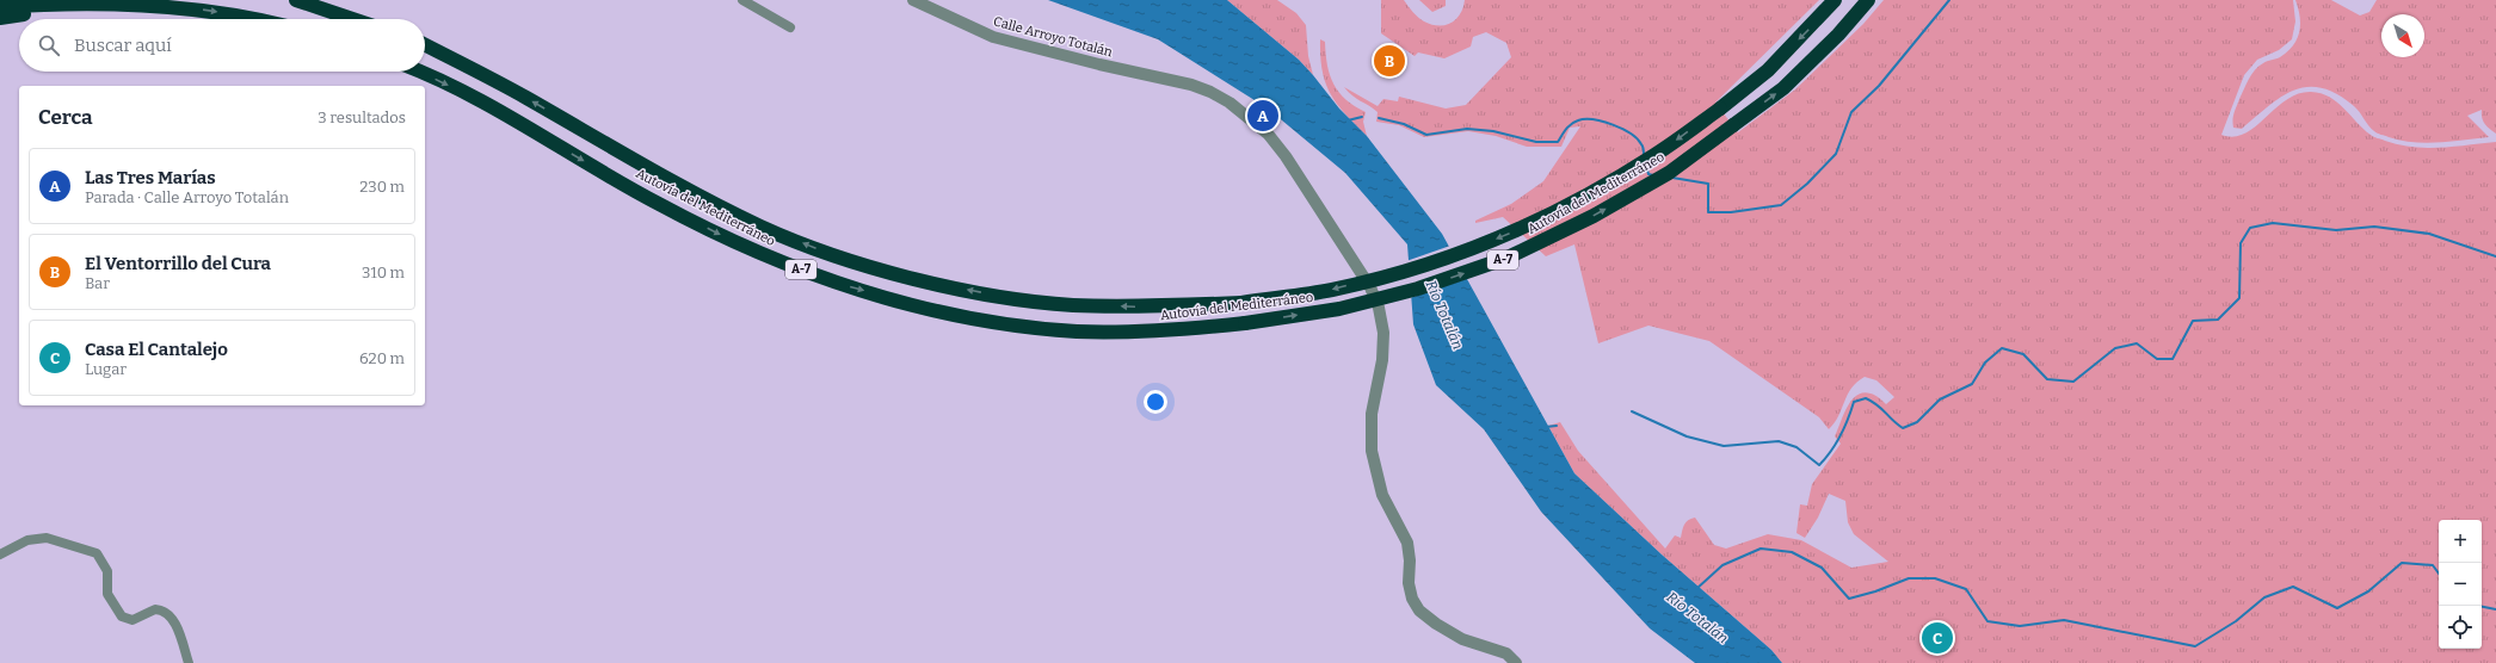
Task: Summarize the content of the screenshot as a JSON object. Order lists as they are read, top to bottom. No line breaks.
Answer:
{"streets":{"highway":["Autovía del Mediterráneo","A-7"],"street":["Calle Arroyo Totalán"]},"water":["Río Totalán"],"north":"bottom right","page":{"search":"Buscar aquí","pins":["B","A","C"],"heading":["Cerca","3 resultados"],"list":[{"mark":"A","name":"Las Tres Marías","note":"Parada · Calle Arroyo Totalán","value":"230 m"},{"mark":"B","name":"El Ventorrillo del Cura","note":"Bar","value":"310 m"},{"mark":"C","name":"Casa El Cantalejo","note":"Lugar","value":"620 m"}],"map_buttons":["+","−"]}}
